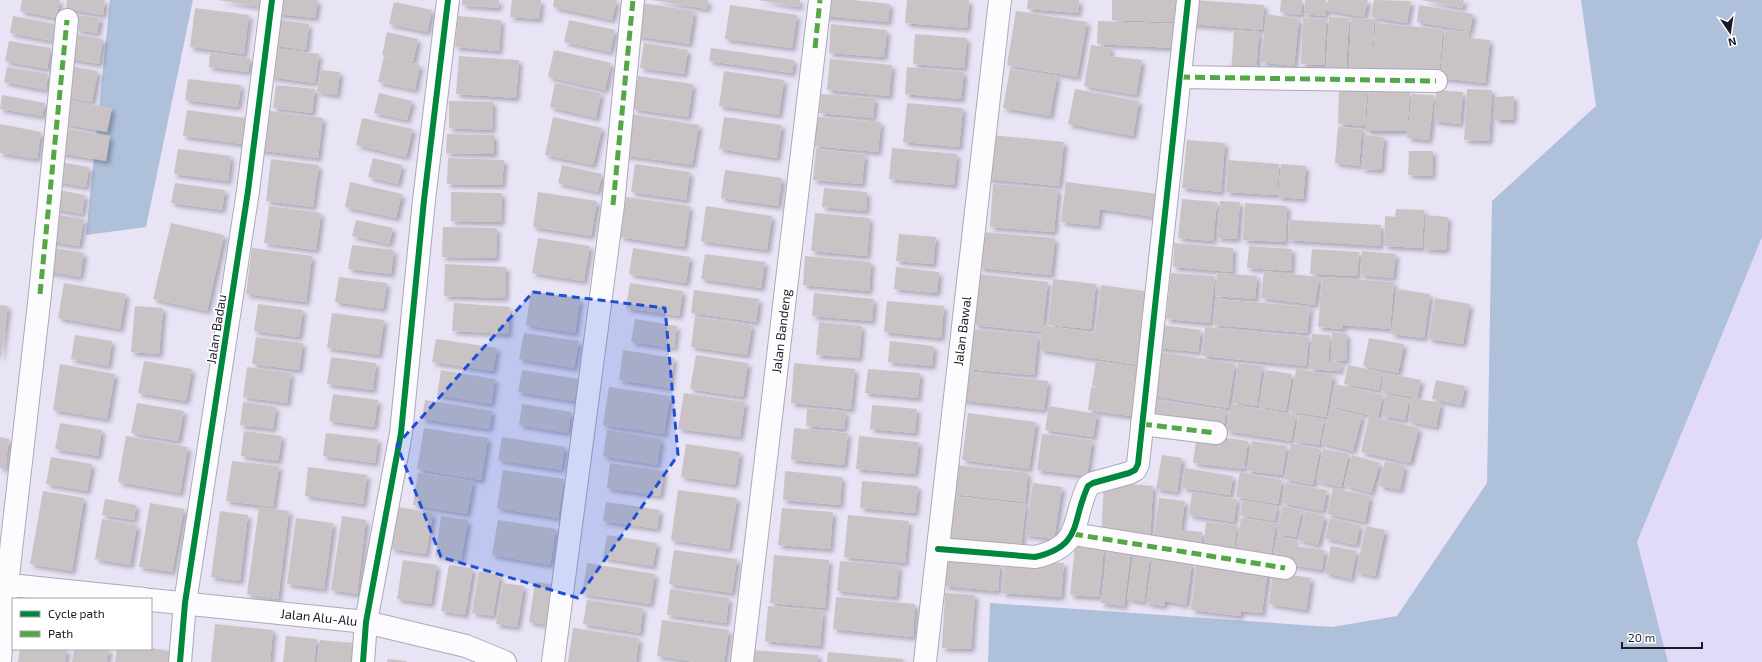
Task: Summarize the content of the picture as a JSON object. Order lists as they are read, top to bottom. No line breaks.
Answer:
{"streets":{"street":["Jalan Badau","Jalan Bandeng","Jalan Bawal","Jalan Alu-Alu"]},"crossings":[["Jalan Badau","Jalan Alu-Alu"]],"legend":["Cycle path","Path"],"scale_bar":"20 m","north":"bottom"}
